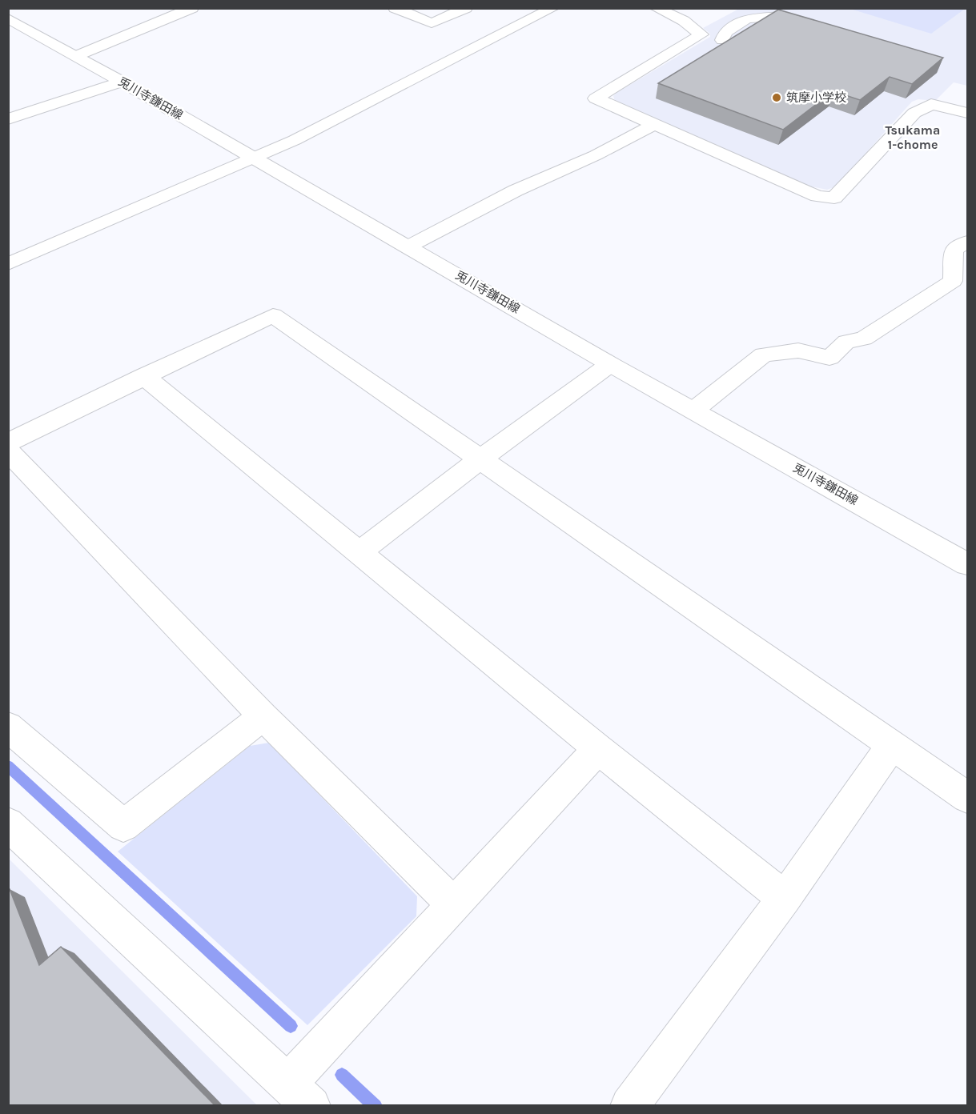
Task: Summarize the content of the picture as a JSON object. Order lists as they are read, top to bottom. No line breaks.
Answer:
{"streets":{"street":["兎川寺鎌田線"]},"districts":["Tsukama 1-chome"],"places":["筑摩小学校"]}
